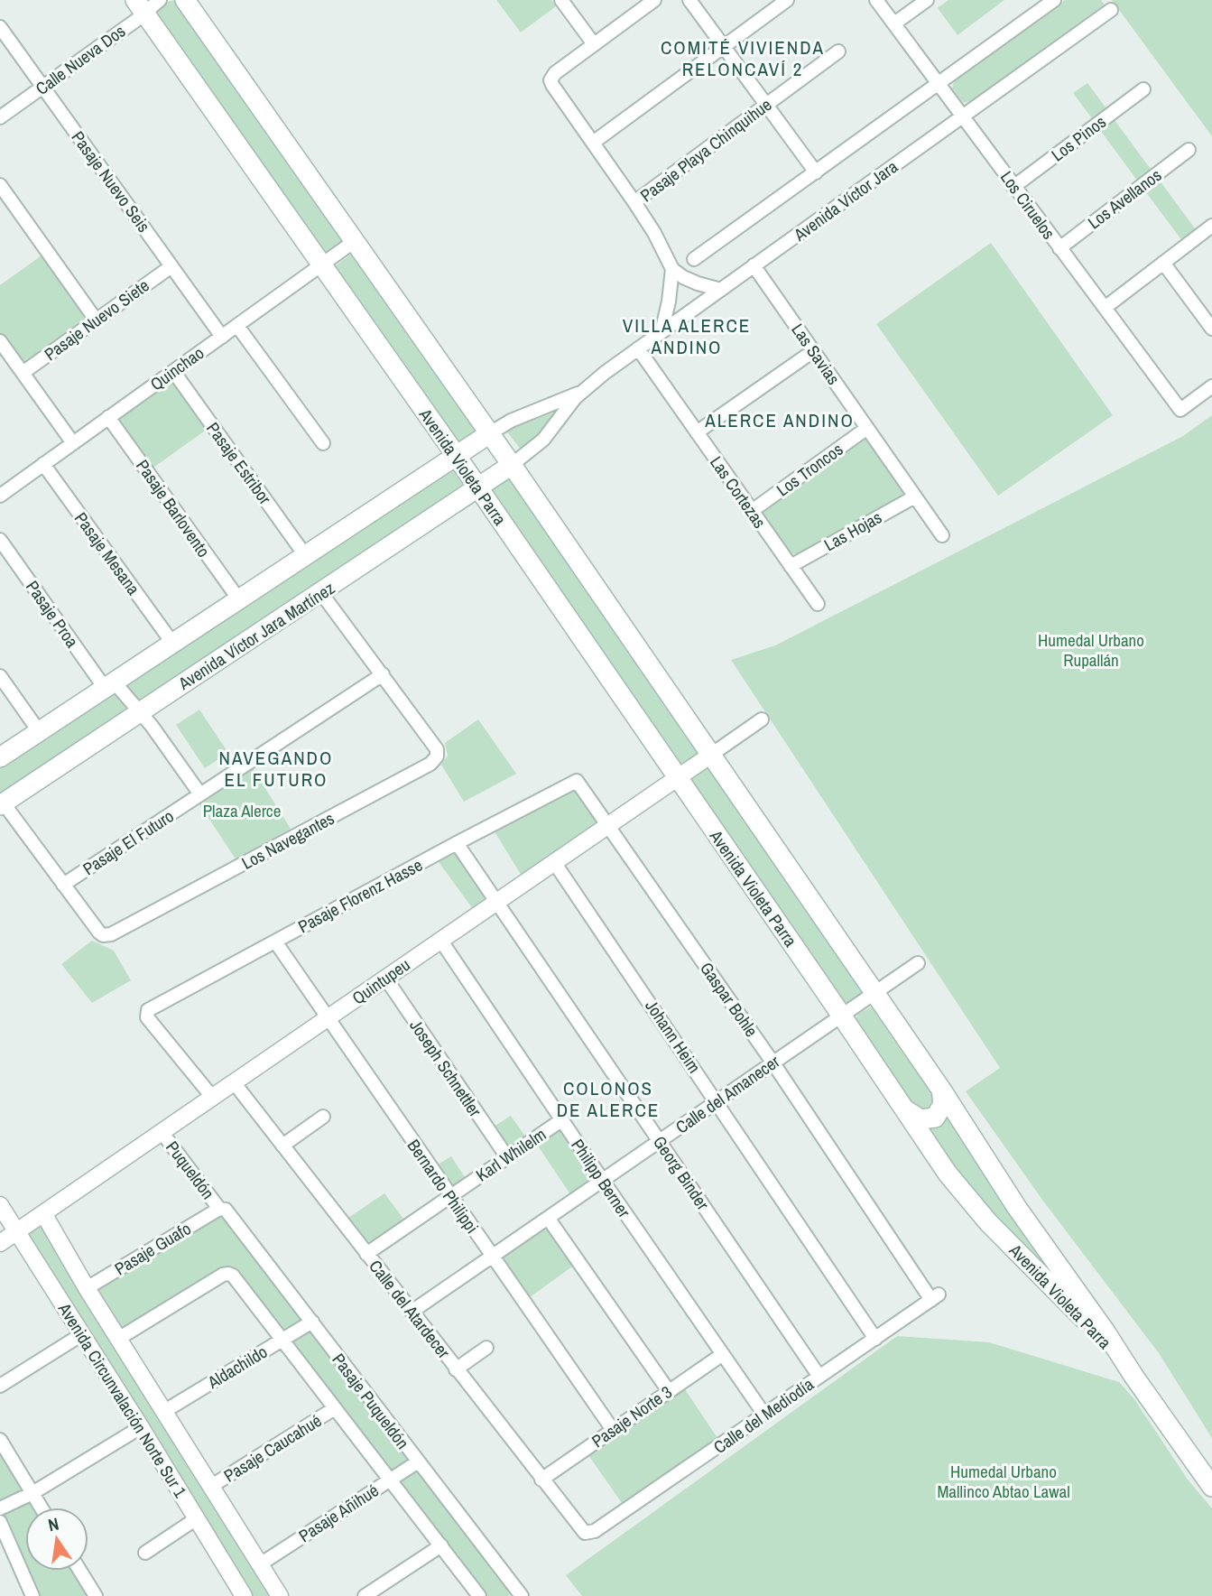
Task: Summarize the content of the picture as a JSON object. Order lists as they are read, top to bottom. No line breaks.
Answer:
{"streets":{"main road":["Avenida Violeta Parra","Avenida Víctor Jara Martínez"],"street":["Calle Nueva Dos","Los Pinos","Pasaje Playa Chinquihue","Pasaje Nuevo Seis","Los Avellanos","Avenida Víctor Jara","Los Ciruelos","Pasaje Nuevo Siete","Las Savias","Quinchao","Pasaje Estribor","Los Troncos","Las Cortezas","Pasaje Barlovento","Las Hojas","Pasaje Mesana","Pasaje Proa","Los Navegantes","Pasaje El Futuro","Pasaje Florenz Hasse","Quintupeu","Gaspar Bohle","Johann Heim","Joseph Schnettler","Calle del Amanecer","Karl Whilelm","Puqueldón","Georg Binder","Philipp Berner","Bernardo Philippi","Pasaje Guafo","Calle del Atardecer","Aldachildo","Avenida Circunvalación Norte Sur 1","Pasaje Puqueldón","Calle del Mediodía","Pasaje Norte 3","Pasaje Caucahué","Pasaje Añihué"]},"crossings":[["Calle Nueva Dos","Pasaje Nuevo Seis"],["Calle Nueva Dos","Avenida Violeta Parra"],["Los Pinos","Los Ciruelos"],["Pasaje Nuevo Seis","Pasaje Nuevo Siete"],["Pasaje Nuevo Seis","Quinchao"],["Los Avellanos","Los Ciruelos"],["Avenida Víctor Jara","Los Ciruelos"],["Avenida Víctor Jara","Las Savias"],["Avenida Víctor Jara","Avenida Violeta Parra"],["Avenida Víctor Jara","Las Cortezas"],["Avenida Víctor Jara","Avenida Víctor Jara Martínez"],["Las Savias","Los Troncos"],["Las Savias","Las Hojas"],["Quinchao","Pasaje Estribor"],["Quinchao","Avenida Violeta Parra"],["Quinchao","Pasaje Barlovento"],["Quinchao","Pasaje Mesana"],["Avenida Violeta Parra","Avenida Víctor Jara Martínez"],["Avenida Violeta Parra","Quintupeu"],["Avenida Violeta Parra","Calle del Amanecer"],["Los Troncos","Las Cortezas"],["Las Cortezas","Las Hojas"],["Pasaje Proa","Avenida Víctor Jara Martínez"],["Pasaje Proa","Pasaje El Futuro"],["Avenida Víctor Jara Martínez","Los Navegantes"],["Los Navegantes","Pasaje El Futuro"],["Pasaje Florenz Hasse","Quintupeu"],["Pasaje Florenz Hasse","Gaspar Bohle"],["Pasaje Florenz Hasse","Georg Binder"],["Pasaje Florenz Hasse","Bernardo Philippi"],["Quintupeu","Gaspar Bohle"],["Quintupeu","Johann Heim"],["Quintupeu","Joseph Schnettler"],["Quintupeu","Puqueldón"],["Quintupeu","Georg Binder"],["Quintupeu","Philipp Berner"],["Quintupeu","Bernardo Philippi"],["Quintupeu","Calle del Atardecer"],["Quintupeu","Avenida Circunvalación Norte Sur 1"],["Gaspar Bohle","Calle del Amanecer"],["Gaspar Bohle","Calle del Mediodía"],["Johann Heim","Calle del Amanecer"],["Johann Heim","Calle del Mediodía"],["Joseph Schnettler","Karl Whilelm"],["Calle del Amanecer","Georg Binder"],["Calle del Amanecer","Philipp Berner"],["Calle del Amanecer","Bernardo Philippi"],["Calle del Amanecer","Calle del Atardecer"],["Karl Whilelm","Philipp Berner"],["Karl Whilelm","Bernardo Philippi"],["Karl Whilelm","Calle del Atardecer"],["Puqueldón","Pasaje Guafo"],["Puqueldón","Pasaje Puqueldón"],["Georg Binder","Calle del Mediodía"],["Philipp Berner","Calle del Mediodía"],["Philipp Berner","Pasaje Norte 3"],["Bernardo Philippi","Pasaje Norte 3"],["Pasaje Guafo","Avenida Circunvalación Norte Sur 1"],["Pasaje Guafo","Pasaje Puqueldón"],["Calle del Atardecer","Calle del Mediodía"],["Calle del Atardecer","Pasaje Norte 3"],["Aldachildo","Avenida Circunvalación Norte Sur 1"],["Aldachildo","Pasaje Puqueldón"],["Avenida Circunvalación Norte Sur 1","Pasaje Puqueldón"],["Avenida Circunvalación Norte Sur 1","Pasaje Caucahué"],["Avenida Circunvalación Norte Sur 1","Pasaje Añihué"],["Pasaje Puqueldón","Pasaje Caucahué"],["Pasaje Puqueldón","Pasaje Añihué"]],"districts":["COMITÉ VIVIENDA RELONCAVÍ 2","VILLA ALERCE ANDINO","ALERCE ANDINO","NAVEGANDO EL FUTURO","COLONOS DE ALERCE"],"parks":["Humedal Urbano Rupallán","Plaza Alerce","Humedal Urbano Mallinco Abtao Lawal"],"north":"top"}
